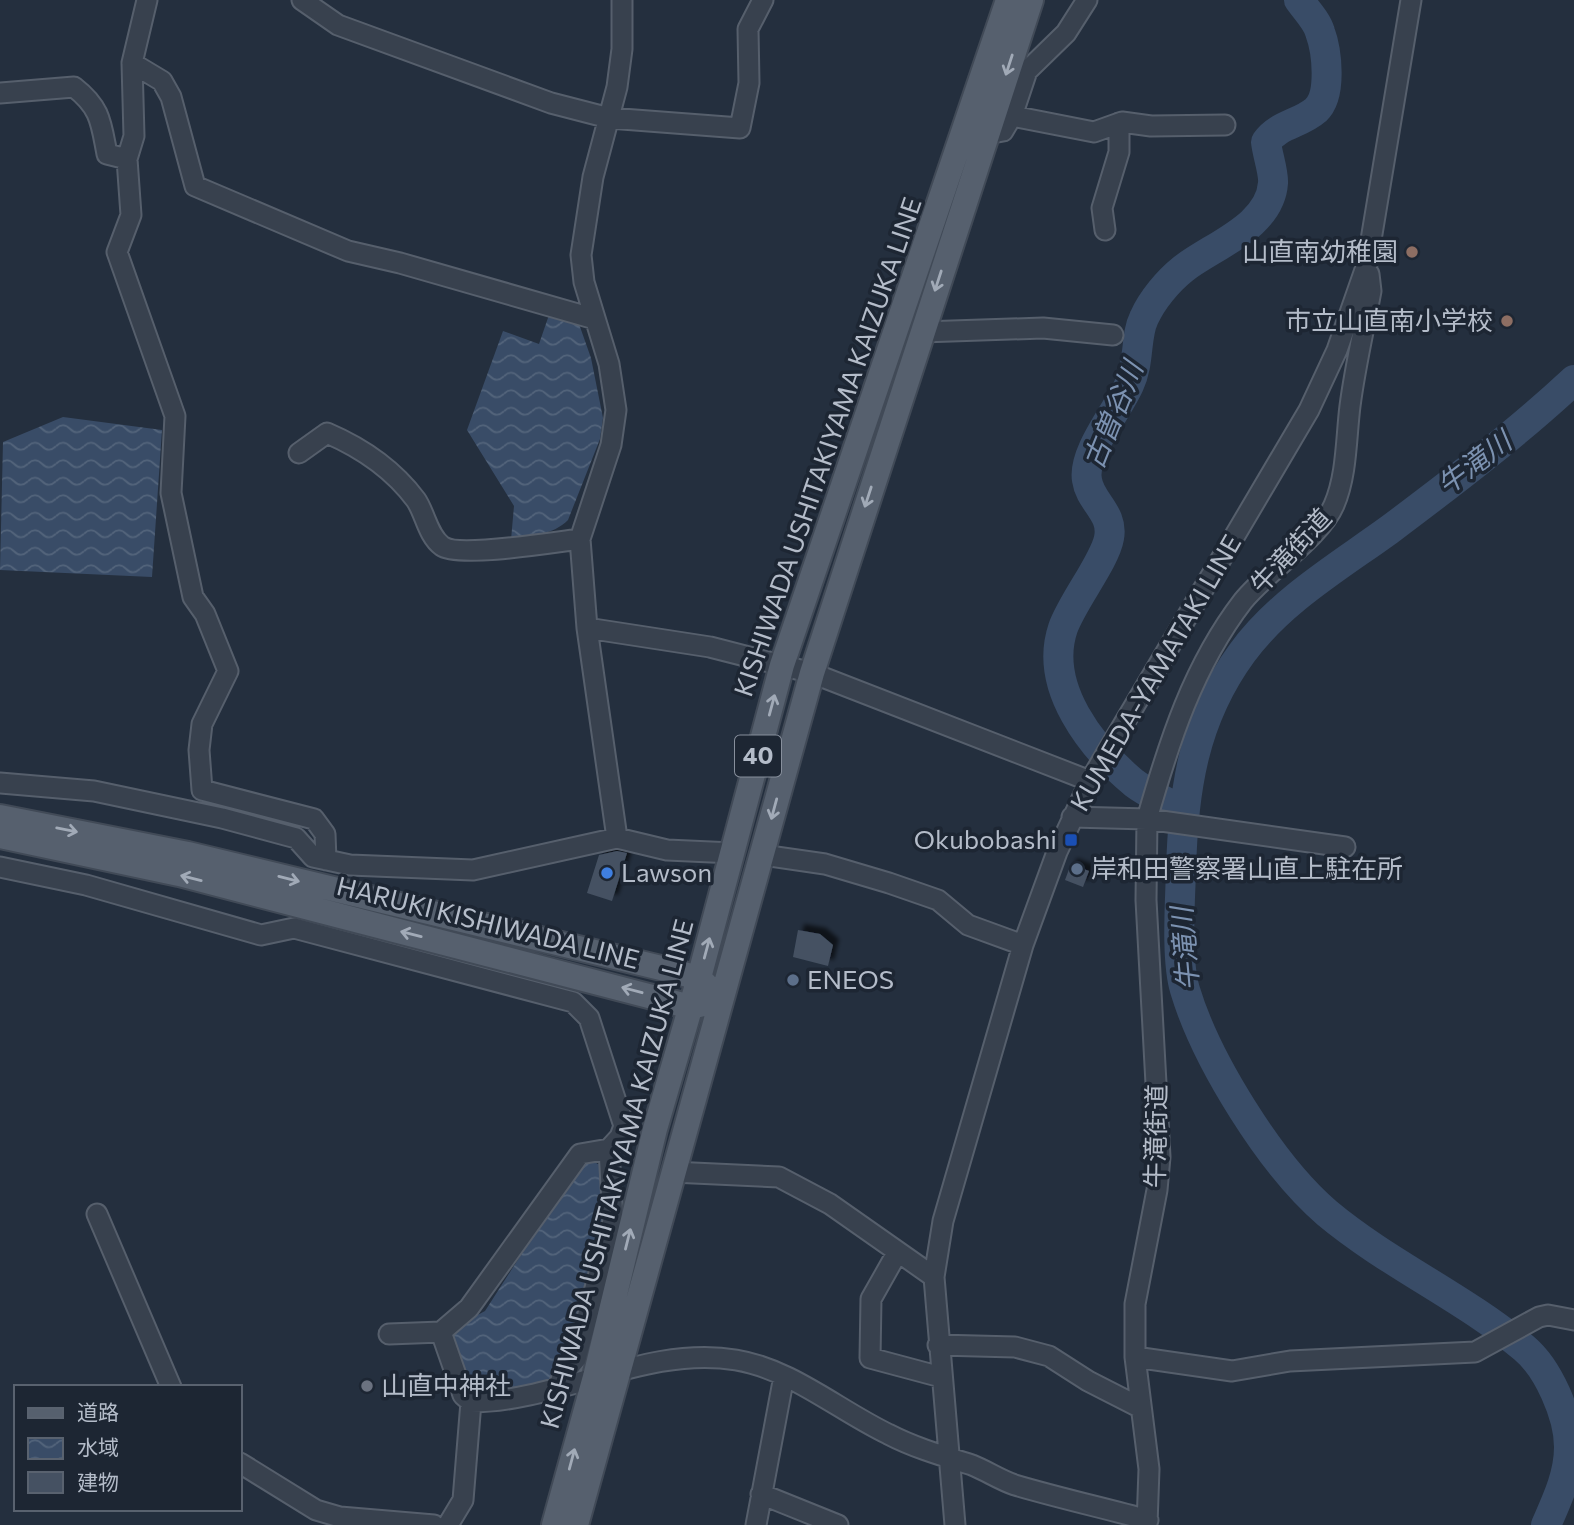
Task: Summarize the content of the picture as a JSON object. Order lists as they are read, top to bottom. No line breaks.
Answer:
{"streets":{"main road":["KISHIWADA USHITAKIYAMA KAIZUKA LINE","40","HARUKI KISHIWADA LINE"],"street":["牛滝街道","KUMEDA-YAMATAKI LINE"]},"crossings":[["KISHIWADA USHITAKIYAMA KAIZUKA LINE","HARUKI KISHIWADA LINE"],["牛滝街道","KUMEDA-YAMATAKI LINE"]],"water":["古曽谷川","牛滝川"],"places":{"other":["山直南幼稚園","市立山直南小学校","岸和田警察署山直上駐在所","Lawson","ENEOS","山直中神社"],"transit":["Okubobashi"]},"legend":["道路","水域","建物"]}
